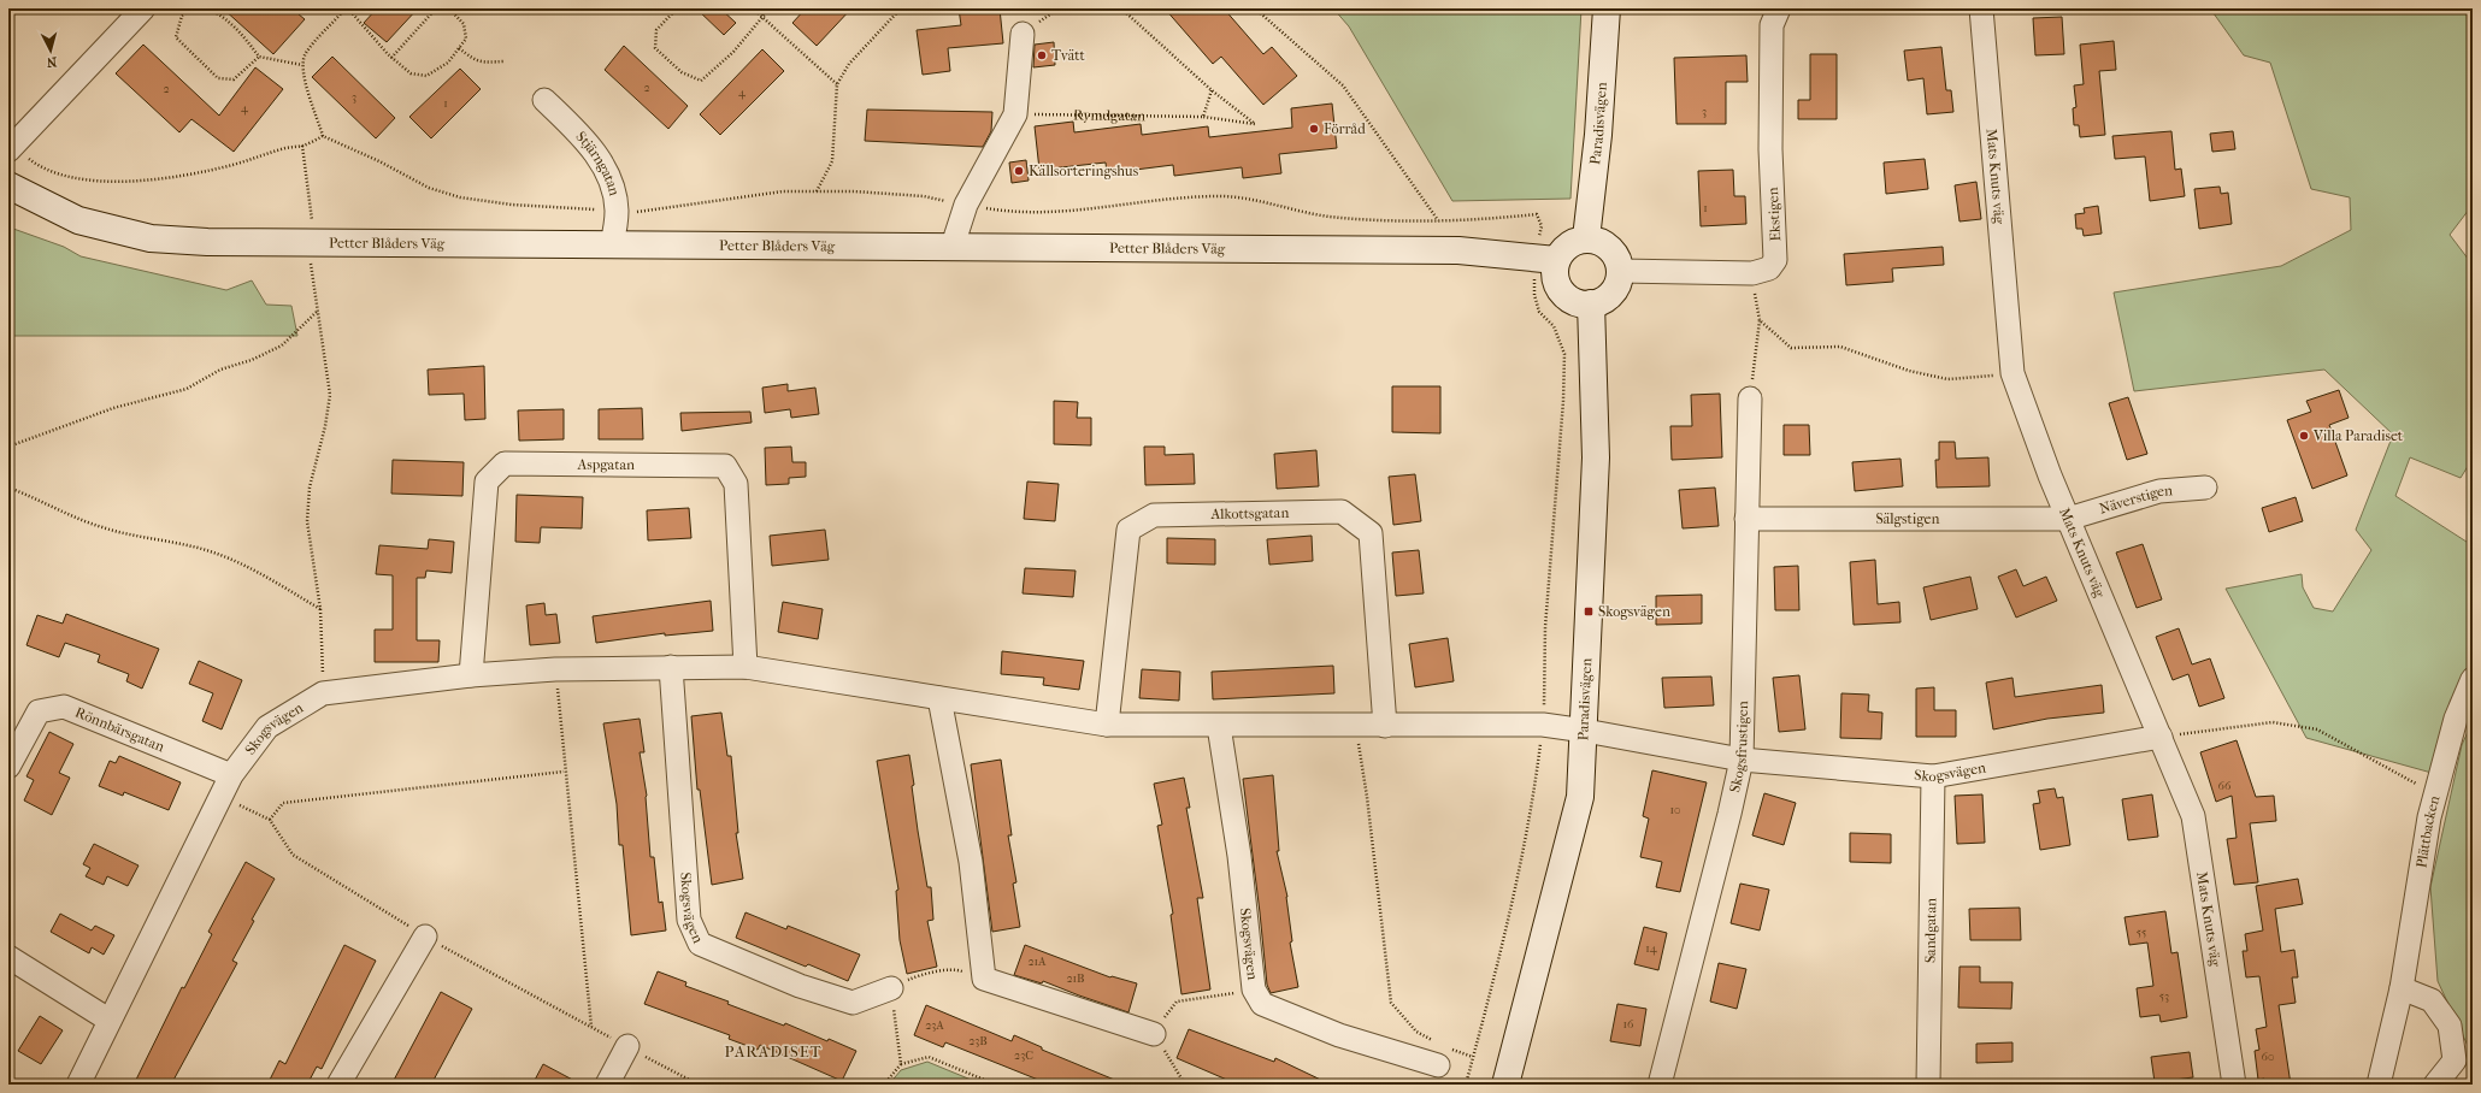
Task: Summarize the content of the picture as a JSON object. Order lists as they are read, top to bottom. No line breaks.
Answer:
{"streets":{"street":["Paradisvägen","Stjärngatan","Mats Knuts väg","Ekstigen","Petter Blåders Väg","Aspgatan","Näverstigen","Alkottsgatan","Sälgstigen","Rönnbärsgatan","Skogsvägen","Skogsfrustigen","Plättbacken","Sandgatan"],"path":["Rymdgatan"]},"crossings":[["Paradisvägen","Ekstigen"],["Paradisvägen","Petter Blåders Väg"],["Paradisvägen","Skogsvägen"],["Stjärngatan","Petter Blåders Väg"],["Mats Knuts väg","Näverstigen"],["Mats Knuts väg","Sälgstigen"],["Mats Knuts väg","Skogsvägen"],["Ekstigen","Petter Blåders Väg"],["Aspgatan","Skogsvägen"],["Näverstigen","Sälgstigen"],["Alkottsgatan","Skogsvägen"],["Sälgstigen","Skogsfrustigen"],["Rönnbärsgatan","Skogsvägen"],["Skogsvägen","Skogsfrustigen"],["Skogsvägen","Sandgatan"]],"districts":["PARADISET"],"places":{"other":["Tvätt","Förråd","Källsorteringshus","Villa Paradiset"],"transit":["Skogsvägen"]},"house_numbers":["2","2","4","3","1","4","3","1","66","10","55","14","21A","21B","53","16","23A","23B","23C","60"],"north":"bottom"}
